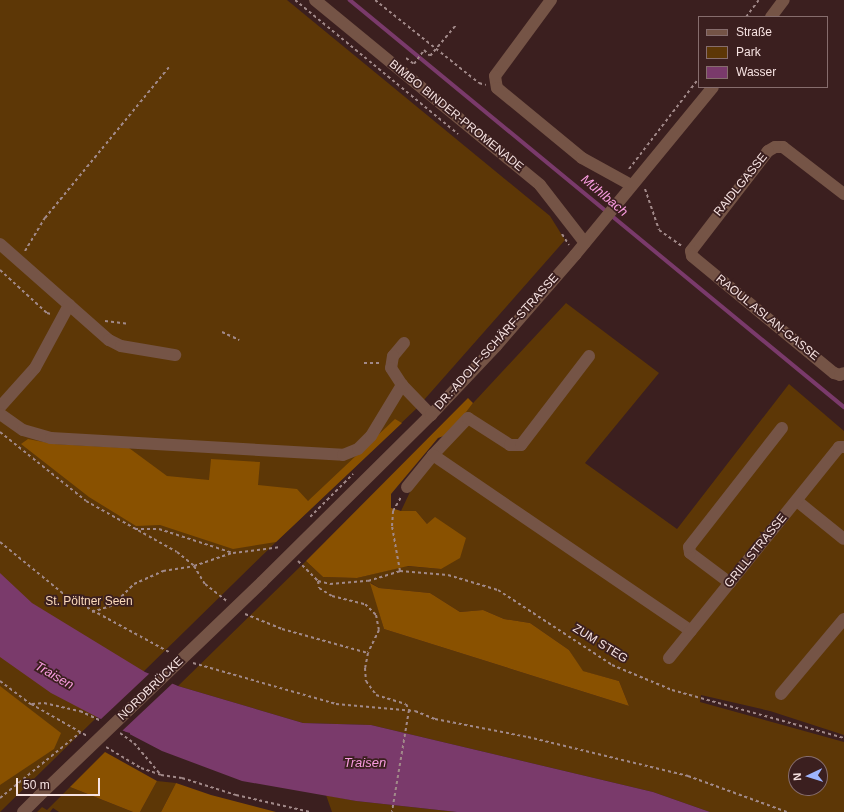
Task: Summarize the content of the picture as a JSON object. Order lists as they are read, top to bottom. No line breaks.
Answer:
{"streets":{"street":["BIMBO BINDER-PROMENADE","RAIDLGASSE","RAOUL ASLAN-GASSE","DR.-ADOLF-SCHÄRF-STRASSE","GRILLSTRASSE","NORDBRÜCKE"],"path":["ZUM STEG"]},"crossings":[["BIMBO BINDER-PROMENADE","DR.-ADOLF-SCHÄRF-STRASSE"],["RAIDLGASSE","RAOUL ASLAN-GASSE"],["DR.-ADOLF-SCHÄRF-STRASSE","NORDBRÜCKE"]],"water":["Mühlbach","Traisen"],"parks":["St. Pöltner Seen"],"legend":["Straße","Park","Wasser"],"scale_bar":"50 m","north":"left"}
